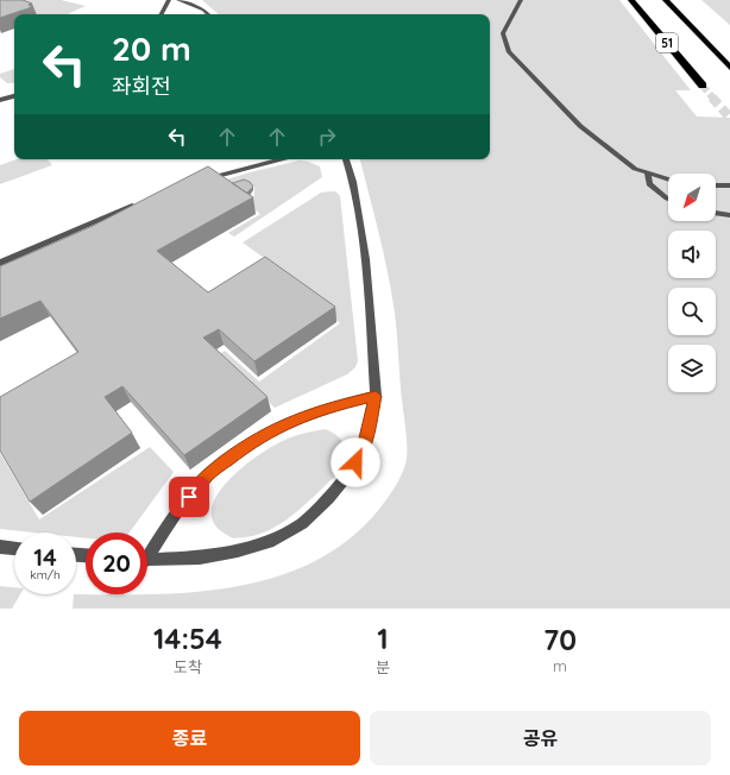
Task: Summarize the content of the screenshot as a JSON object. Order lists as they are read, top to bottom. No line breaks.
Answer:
{"streets":{"highway":["51"]},"north":"bottom left","page":{"turn":["20 m","좌회전"],"speed":"14 km/h","limit":"20","eta":["14:54","도착","1","분","70","m"],"buttons":["종료","공유"]}}
